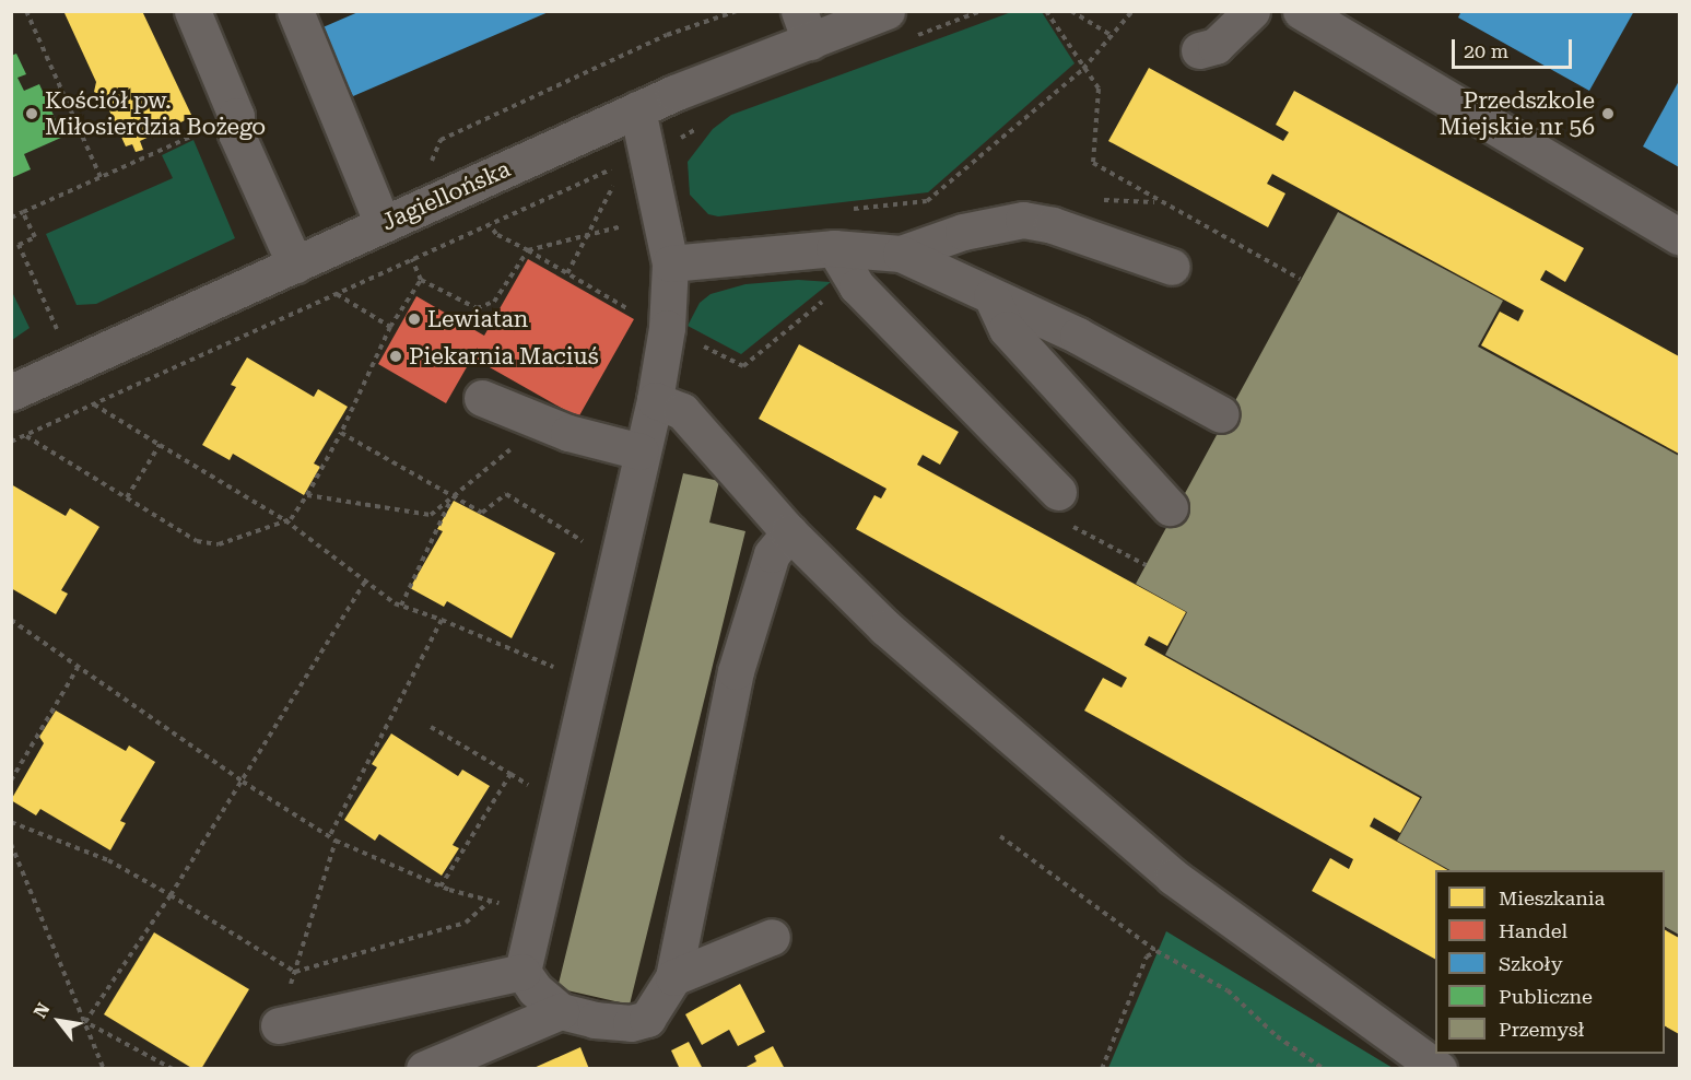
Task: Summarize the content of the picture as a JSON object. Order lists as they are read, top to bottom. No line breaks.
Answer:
{"streets":{"street":["Jagiellońska"]},"places":["Kościół pw. Miłosierdzia Bożego","Przedszkole Miejskie nr 56","Lewiatan","Piekarnia Maciuś"],"legend":["Mieszkania","Handel","Szkoły","Publiczne","Przemysł"],"scale_bar":"20 m","north":"top left"}
